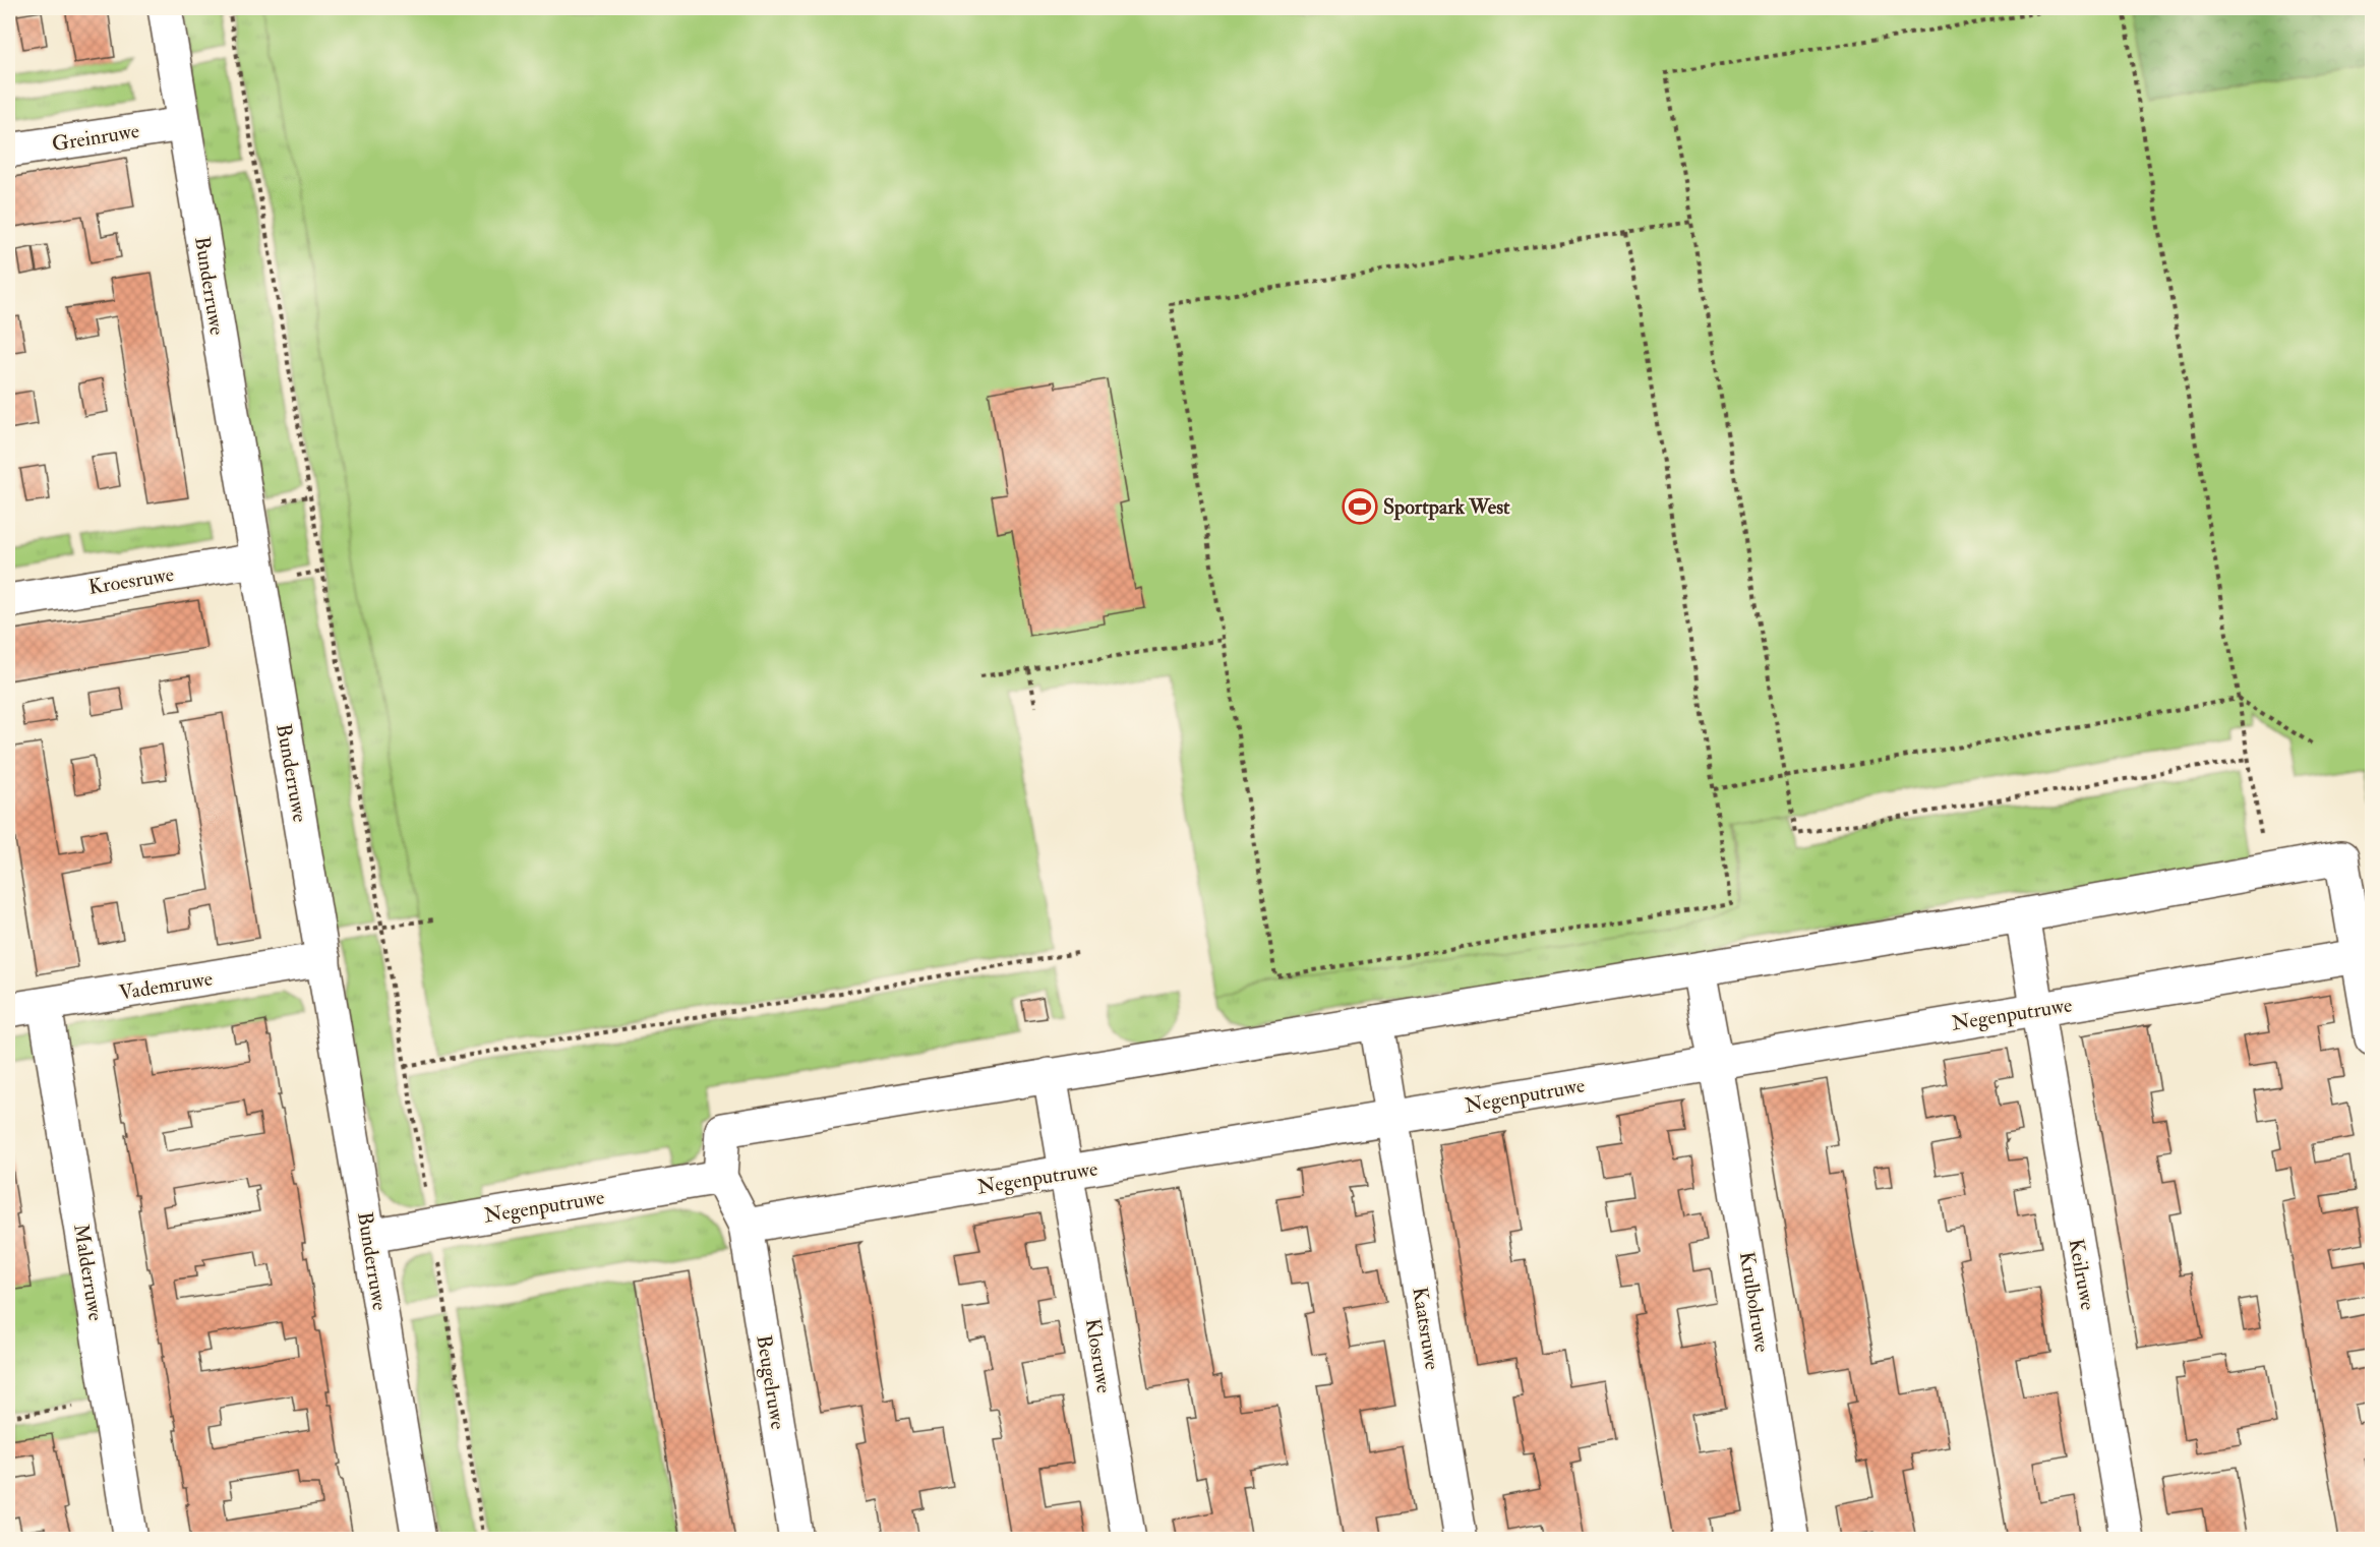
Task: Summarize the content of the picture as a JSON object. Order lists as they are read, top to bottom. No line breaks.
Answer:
{"streets":{"street":["Greinruwe","Bunderruwe","Kroesruwe","Vademruwe","Negenputruwe","Malderruwe","Keilruwe","Krulbolruwe","Kaatsruwe","Klosruwe","Beugelruwe"]},"crossings":[["Greinruwe","Bunderruwe"],["Bunderruwe","Kroesruwe"],["Bunderruwe","Vademruwe"],["Bunderruwe","Negenputruwe"],["Vademruwe","Malderruwe"],["Negenputruwe","Keilruwe"],["Negenputruwe","Krulbolruwe"],["Negenputruwe","Kaatsruwe"],["Negenputruwe","Klosruwe"],["Negenputruwe","Beugelruwe"]],"places":{"sports":["Sportpark West"]}}
